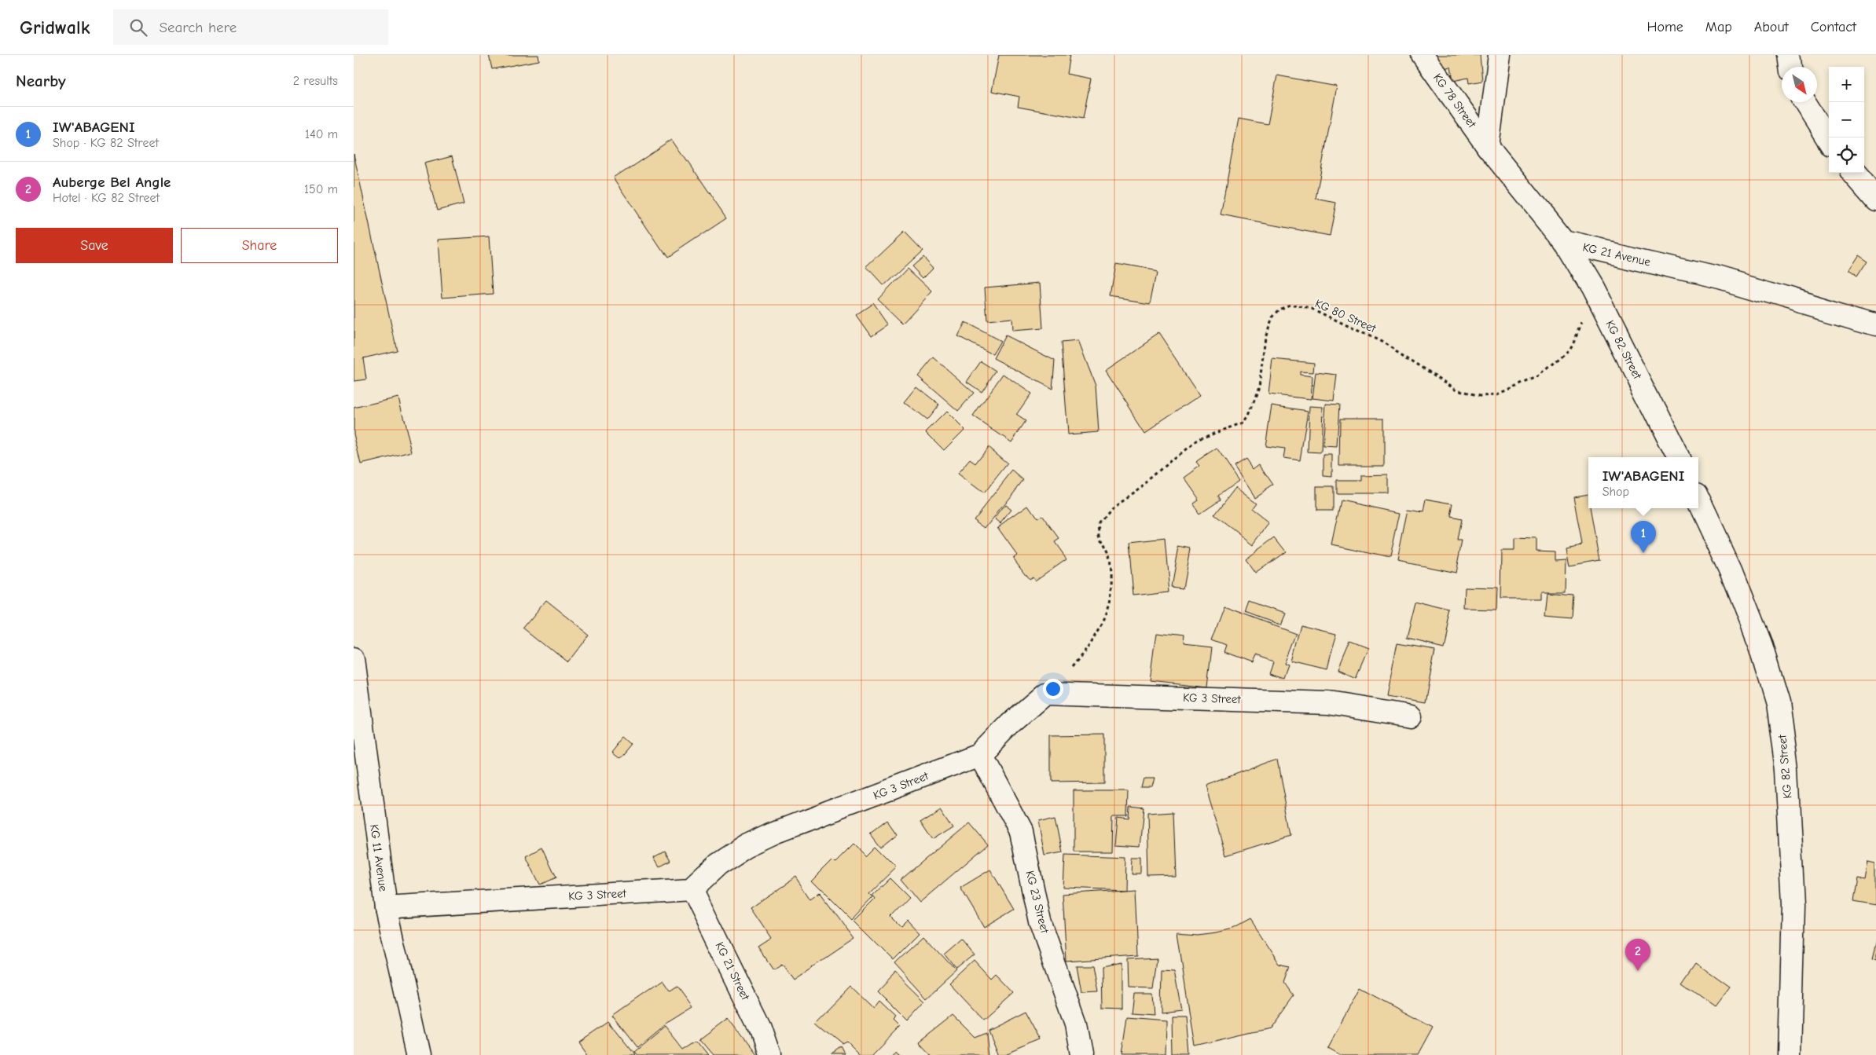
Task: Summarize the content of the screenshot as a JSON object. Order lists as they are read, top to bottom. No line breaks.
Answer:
{"streets":{"street":["KG 78 Street","KG 21 Avenue","KG 82 Street","KG 3 Street","KG 11 Avenue","KG 23 Street","KG 21 Street"],"path":["KG 80 Street"]},"crossings":[["KG 21 Avenue","KG 82 Street"],["KG 80 Street","KG 82 Street"],["KG 80 Street","KG 3 Street"],["KG 3 Street","KG 11 Avenue"],["KG 3 Street","KG 23 Street"],["KG 3 Street","KG 21 Street"]],"north":"bottom right","page":{"header":"Gridwalk","search":"Search here","nav":["Home","Map","About","Contact"],"heading":["Nearby","2 results"],"map_buttons":["+","−"],"list":[{"mark":"1","name":"IW'ABAGENI","note":"Shop · KG 82 Street","value":"140 m"},{"mark":"2","name":"Auberge Bel Angle","note":"Hotel · KG 82 Street","value":"150 m"}],"buttons":["Save","Share"],"popup":["IW'ABAGENI","Shop"],"pins":["1","2"]}}
